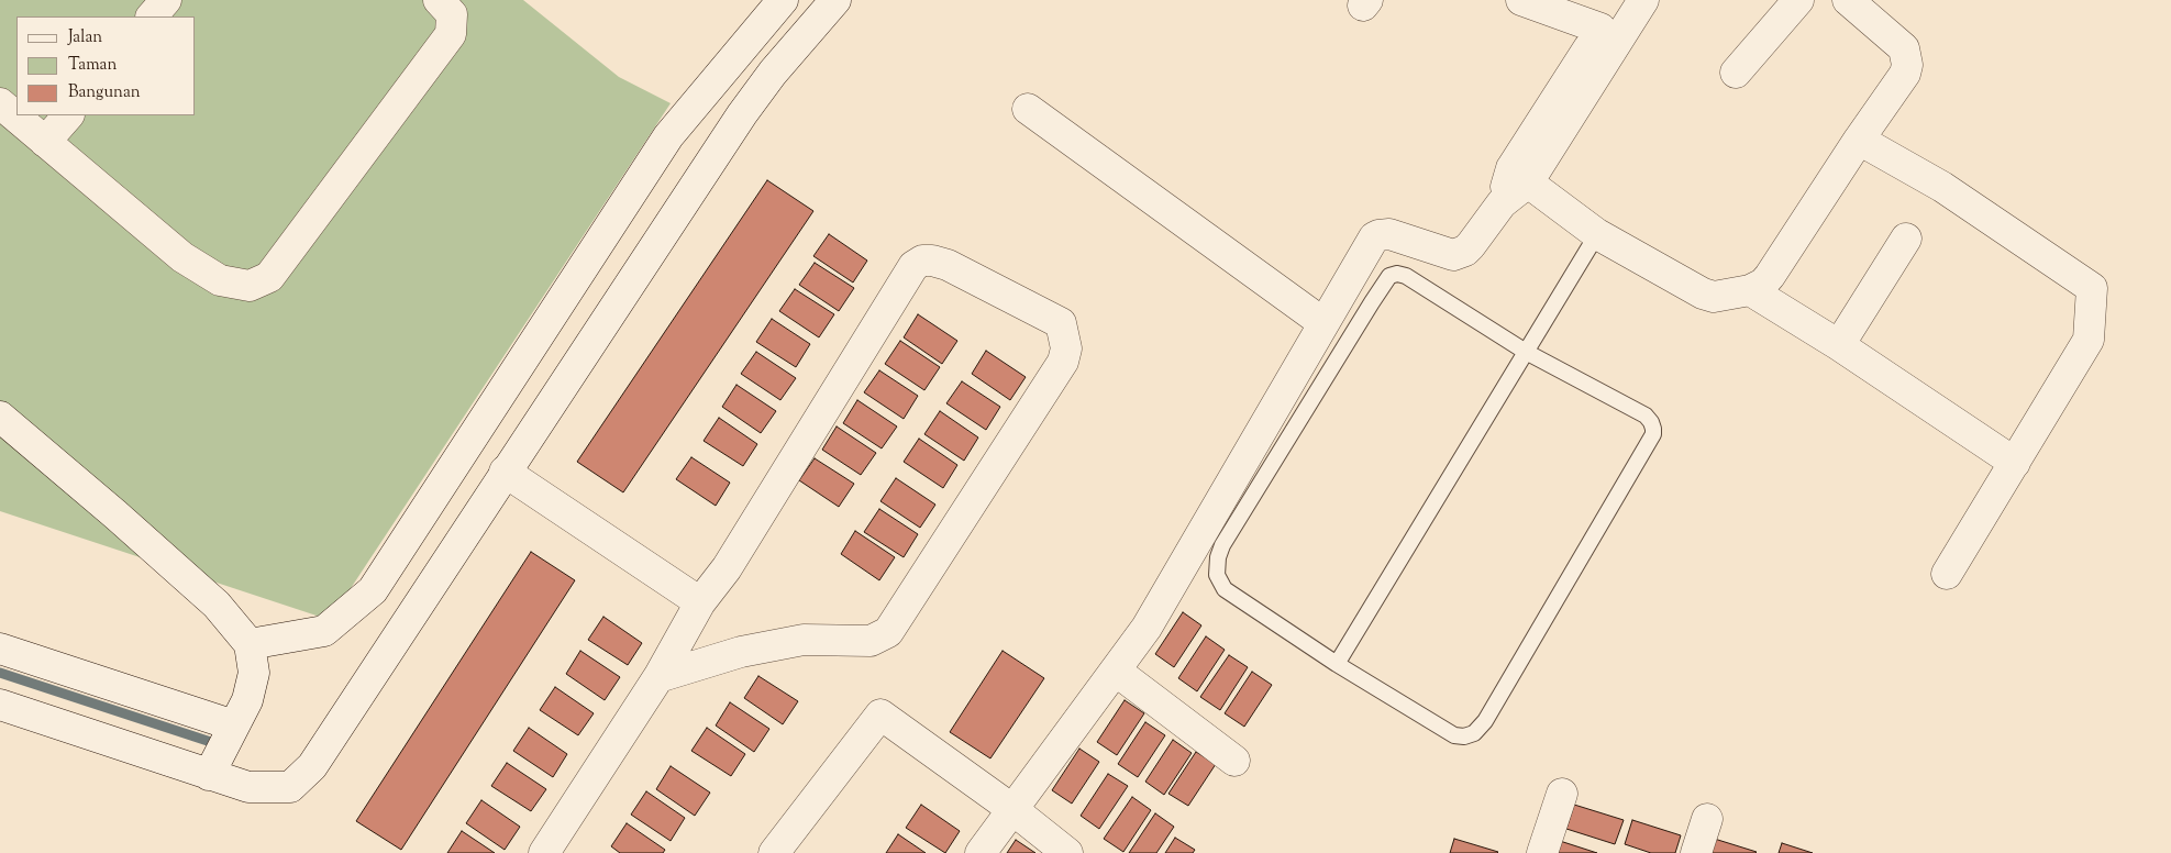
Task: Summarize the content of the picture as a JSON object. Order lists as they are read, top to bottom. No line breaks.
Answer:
{"legend":["Jalan","Taman","Bangunan"]}
